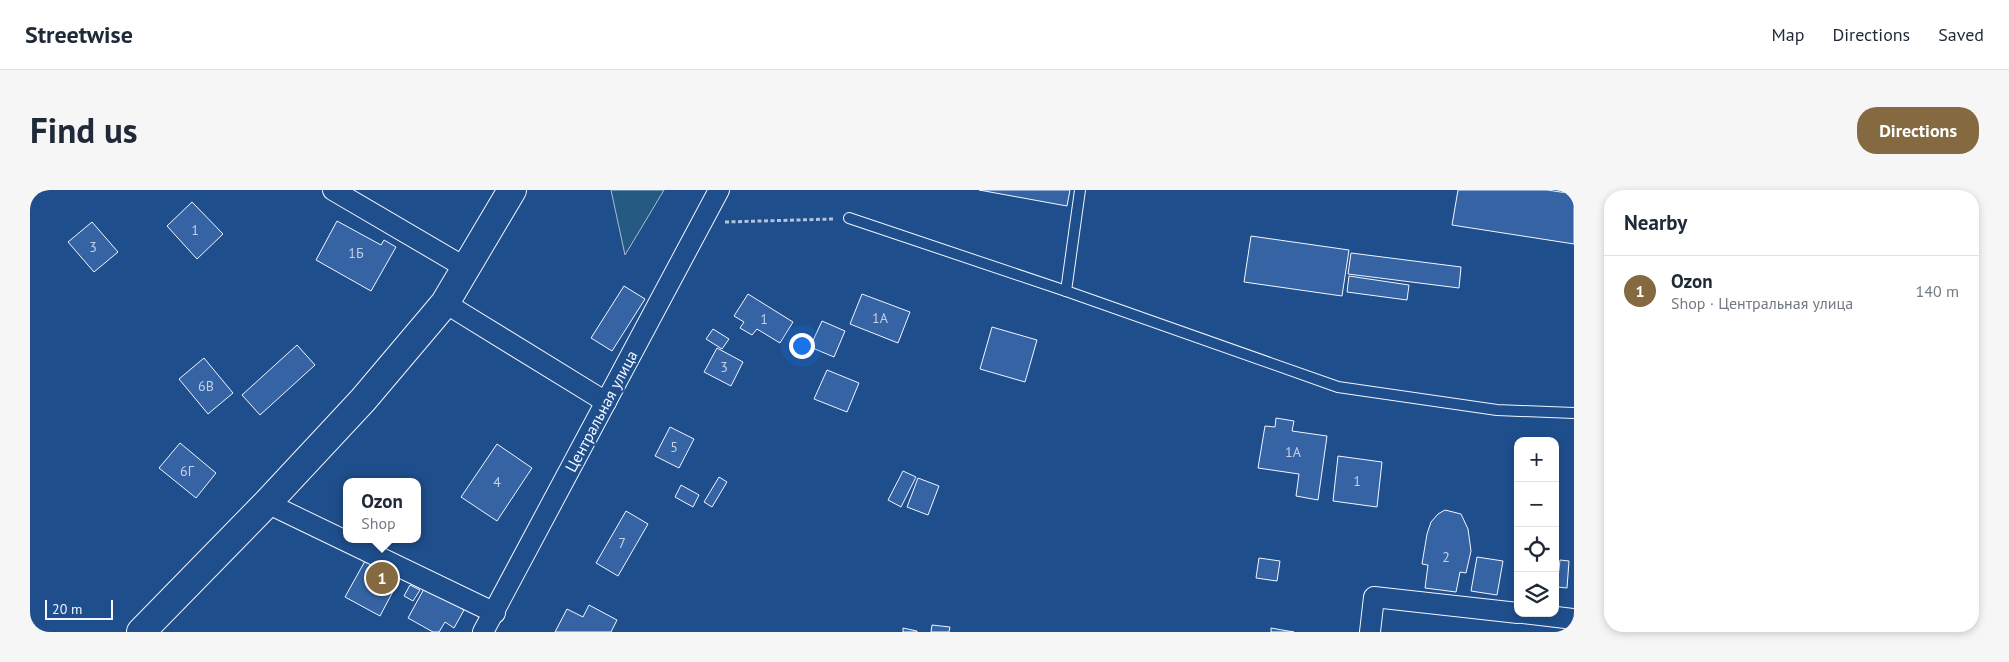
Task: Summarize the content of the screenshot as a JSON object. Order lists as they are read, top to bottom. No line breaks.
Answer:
{"streets":{"street":["Центральная улица"]},"house_numbers":["1","3","1Б","1А","1","3","6В","5","1А","6Г","1","4","7","2"],"scale_bar":"20 m","page":{"header":"Streetwise","nav":["Map","Directions","Saved"],"title":"Find us","buttons":"Directions","heading":"Nearby","list":[{"mark":"1","name":"Ozon","note":"Shop · Центральная улица","value":"140 m"}],"map_buttons":["+","−"],"popup":["Ozon","Shop"],"pins":"1","scale":"20 m"}}
